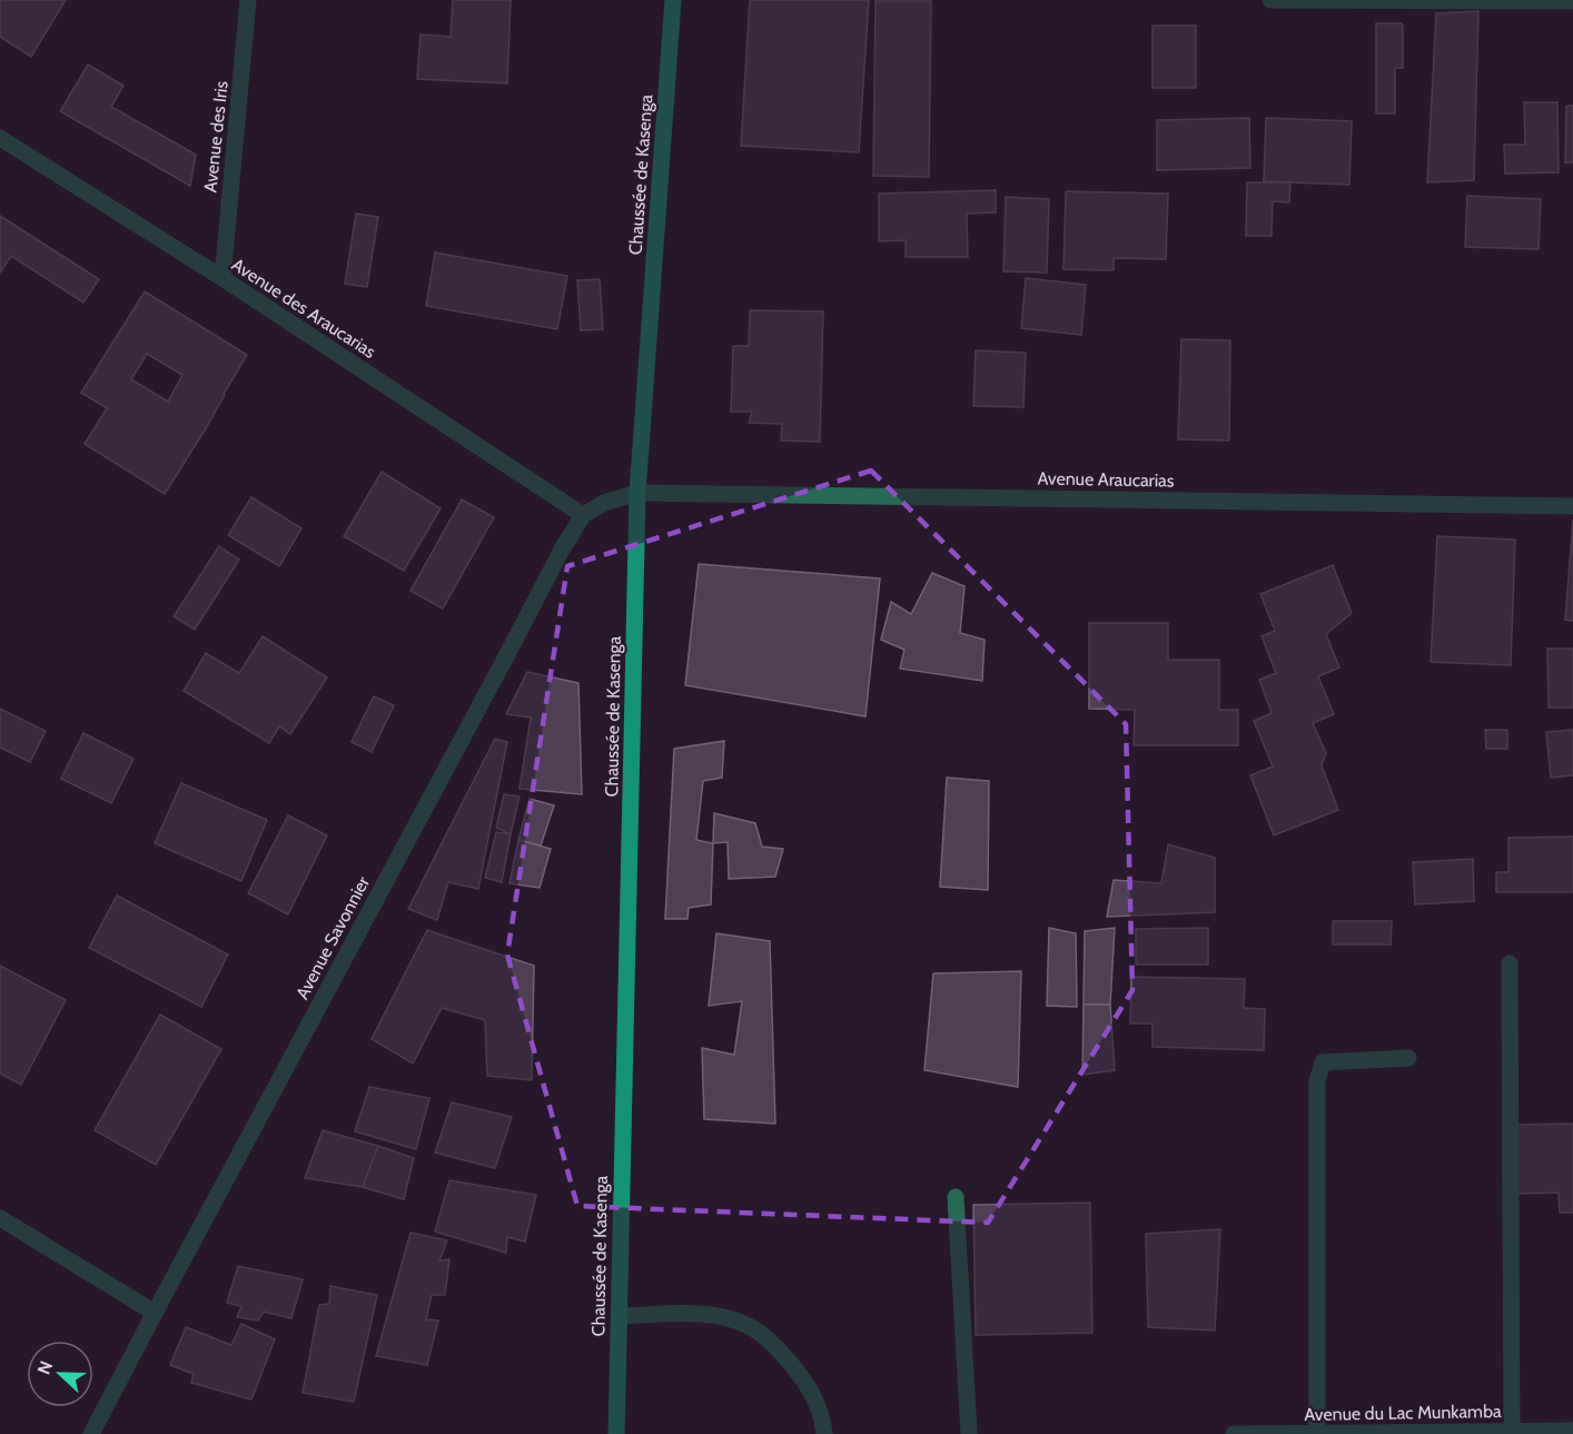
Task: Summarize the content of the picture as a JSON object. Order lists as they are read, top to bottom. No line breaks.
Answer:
{"streets":{"main road":["Chaussée de Kasenga"],"street":["Avenue des Iris","Avenue des Araucarias","Avenue Araucarias","Avenue Savonnier","Avenue du Lac Munkamba"]},"crossings":[["Avenue des Iris","Avenue des Araucarias"],["Chaussée de Kasenga","Avenue Araucarias"],["Avenue des Araucarias","Avenue Savonnier"]],"north":"left"}
